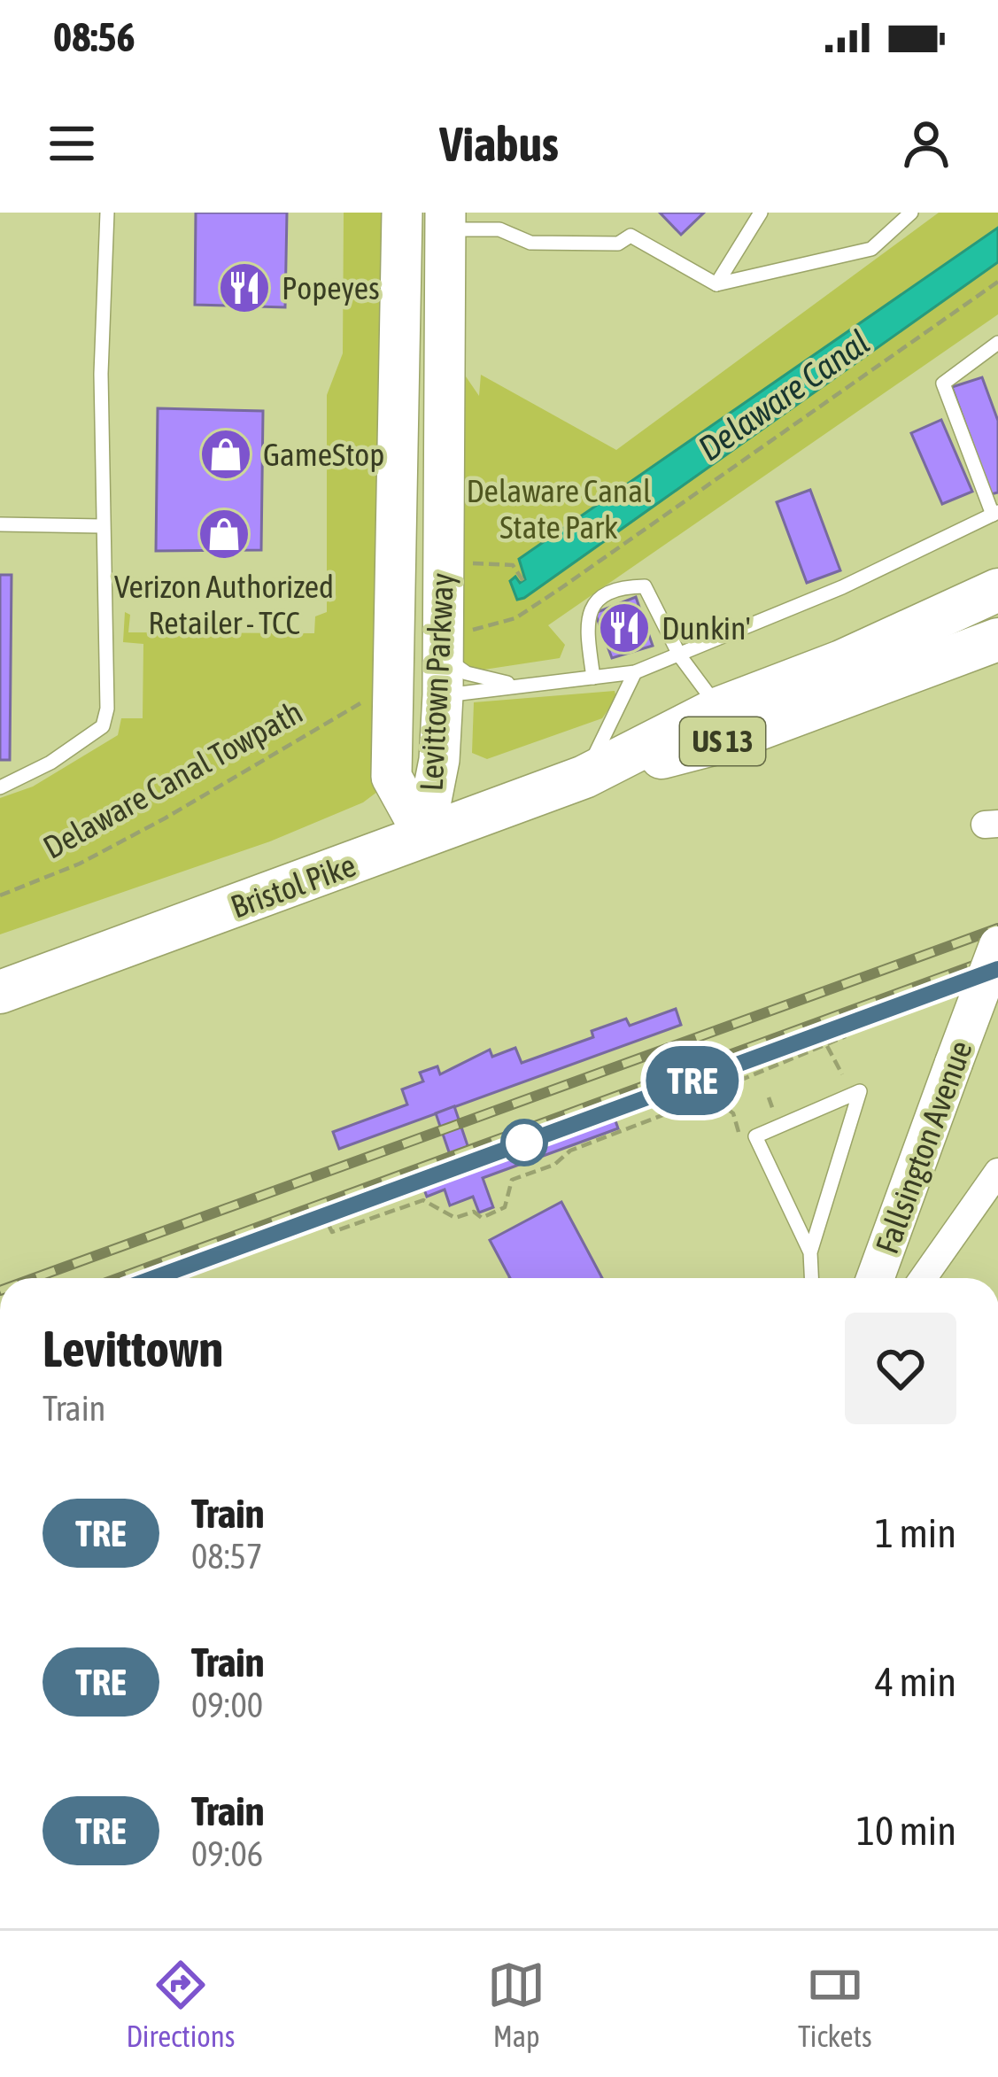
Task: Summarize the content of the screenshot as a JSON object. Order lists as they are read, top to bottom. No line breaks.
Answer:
{"streets":{"highway":["US 13","Bristol Pike"],"main road":["Levittown Parkway","Fallsington Avenue"],"path":["Delaware Canal Towpath"]},"crossings":[["Levittown Parkway","Bristol Pike"]],"water":["Delaware Canal"],"parks":["Delaware Canal State Park"],"places":{"restaurant":["Popeyes","Dunkin'"],"shop":["GameStop","Verizon Authorized Retailer - TCC"]},"page":{"status":"08:56","header":"Viabus","on_map":"TRE","heading":["Levittown","Train"],"list":[{"mark":"TRE","name":"Train","note":"08:57","value":"1 min"},{"mark":"TRE","name":"Train","note":"09:00","value":"4 min"},{"mark":"TRE","name":"Train","note":"09:06","value":"10 min"}],"tabs":["Directions","Map","Tickets"]}}
